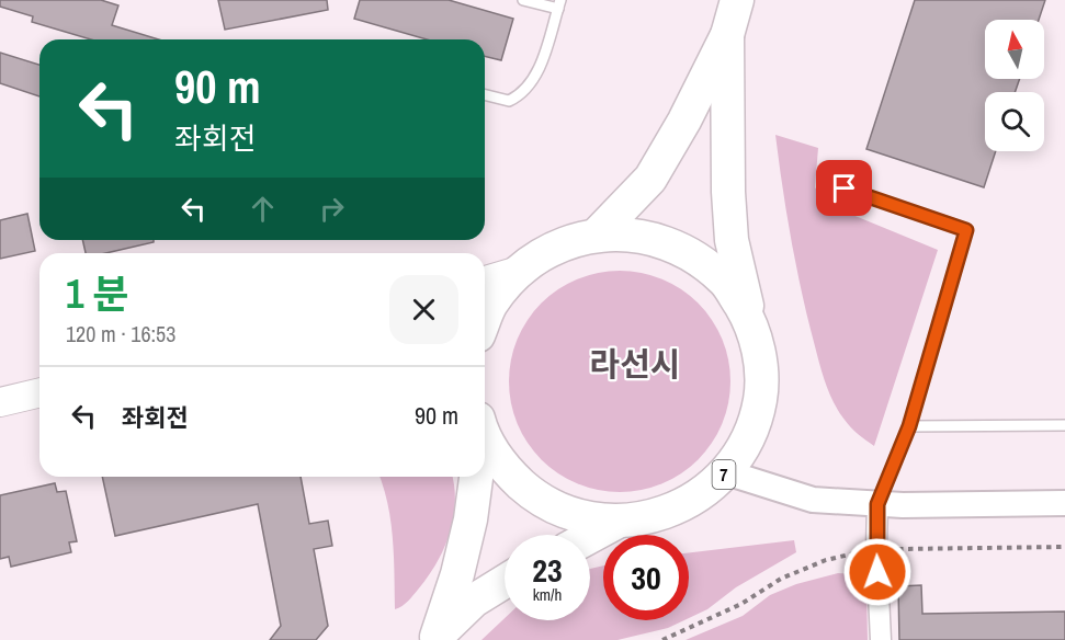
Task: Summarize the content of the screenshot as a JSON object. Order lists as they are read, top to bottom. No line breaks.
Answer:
{"streets":{"highway":["7"]},"districts":["라선시"],"north":"top","page":{"turn":["90 m","좌회전"],"heading":["1 분","120 m · 16:53"],"list":[{"name":"좌회전","value":"90 m"}],"speed":"23 km/h","limit":"30"}}
